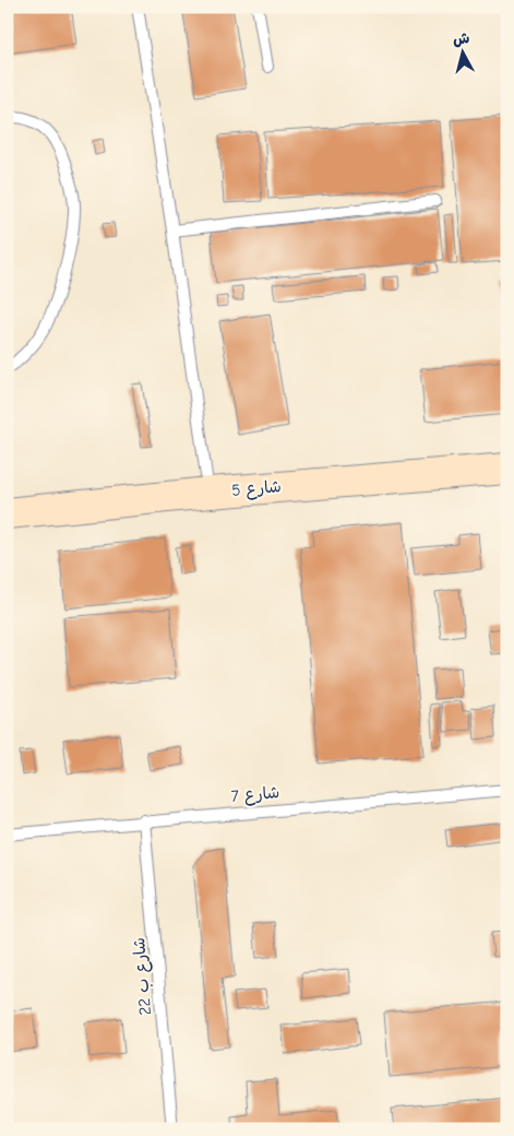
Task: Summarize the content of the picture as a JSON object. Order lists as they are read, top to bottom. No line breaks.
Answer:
{"streets":{"street":["شارع 5"],"lane":["شارع 7","شارع ب 22"]},"crossings":[["شارع 7","شارع ب 22"]],"north":"top"}
